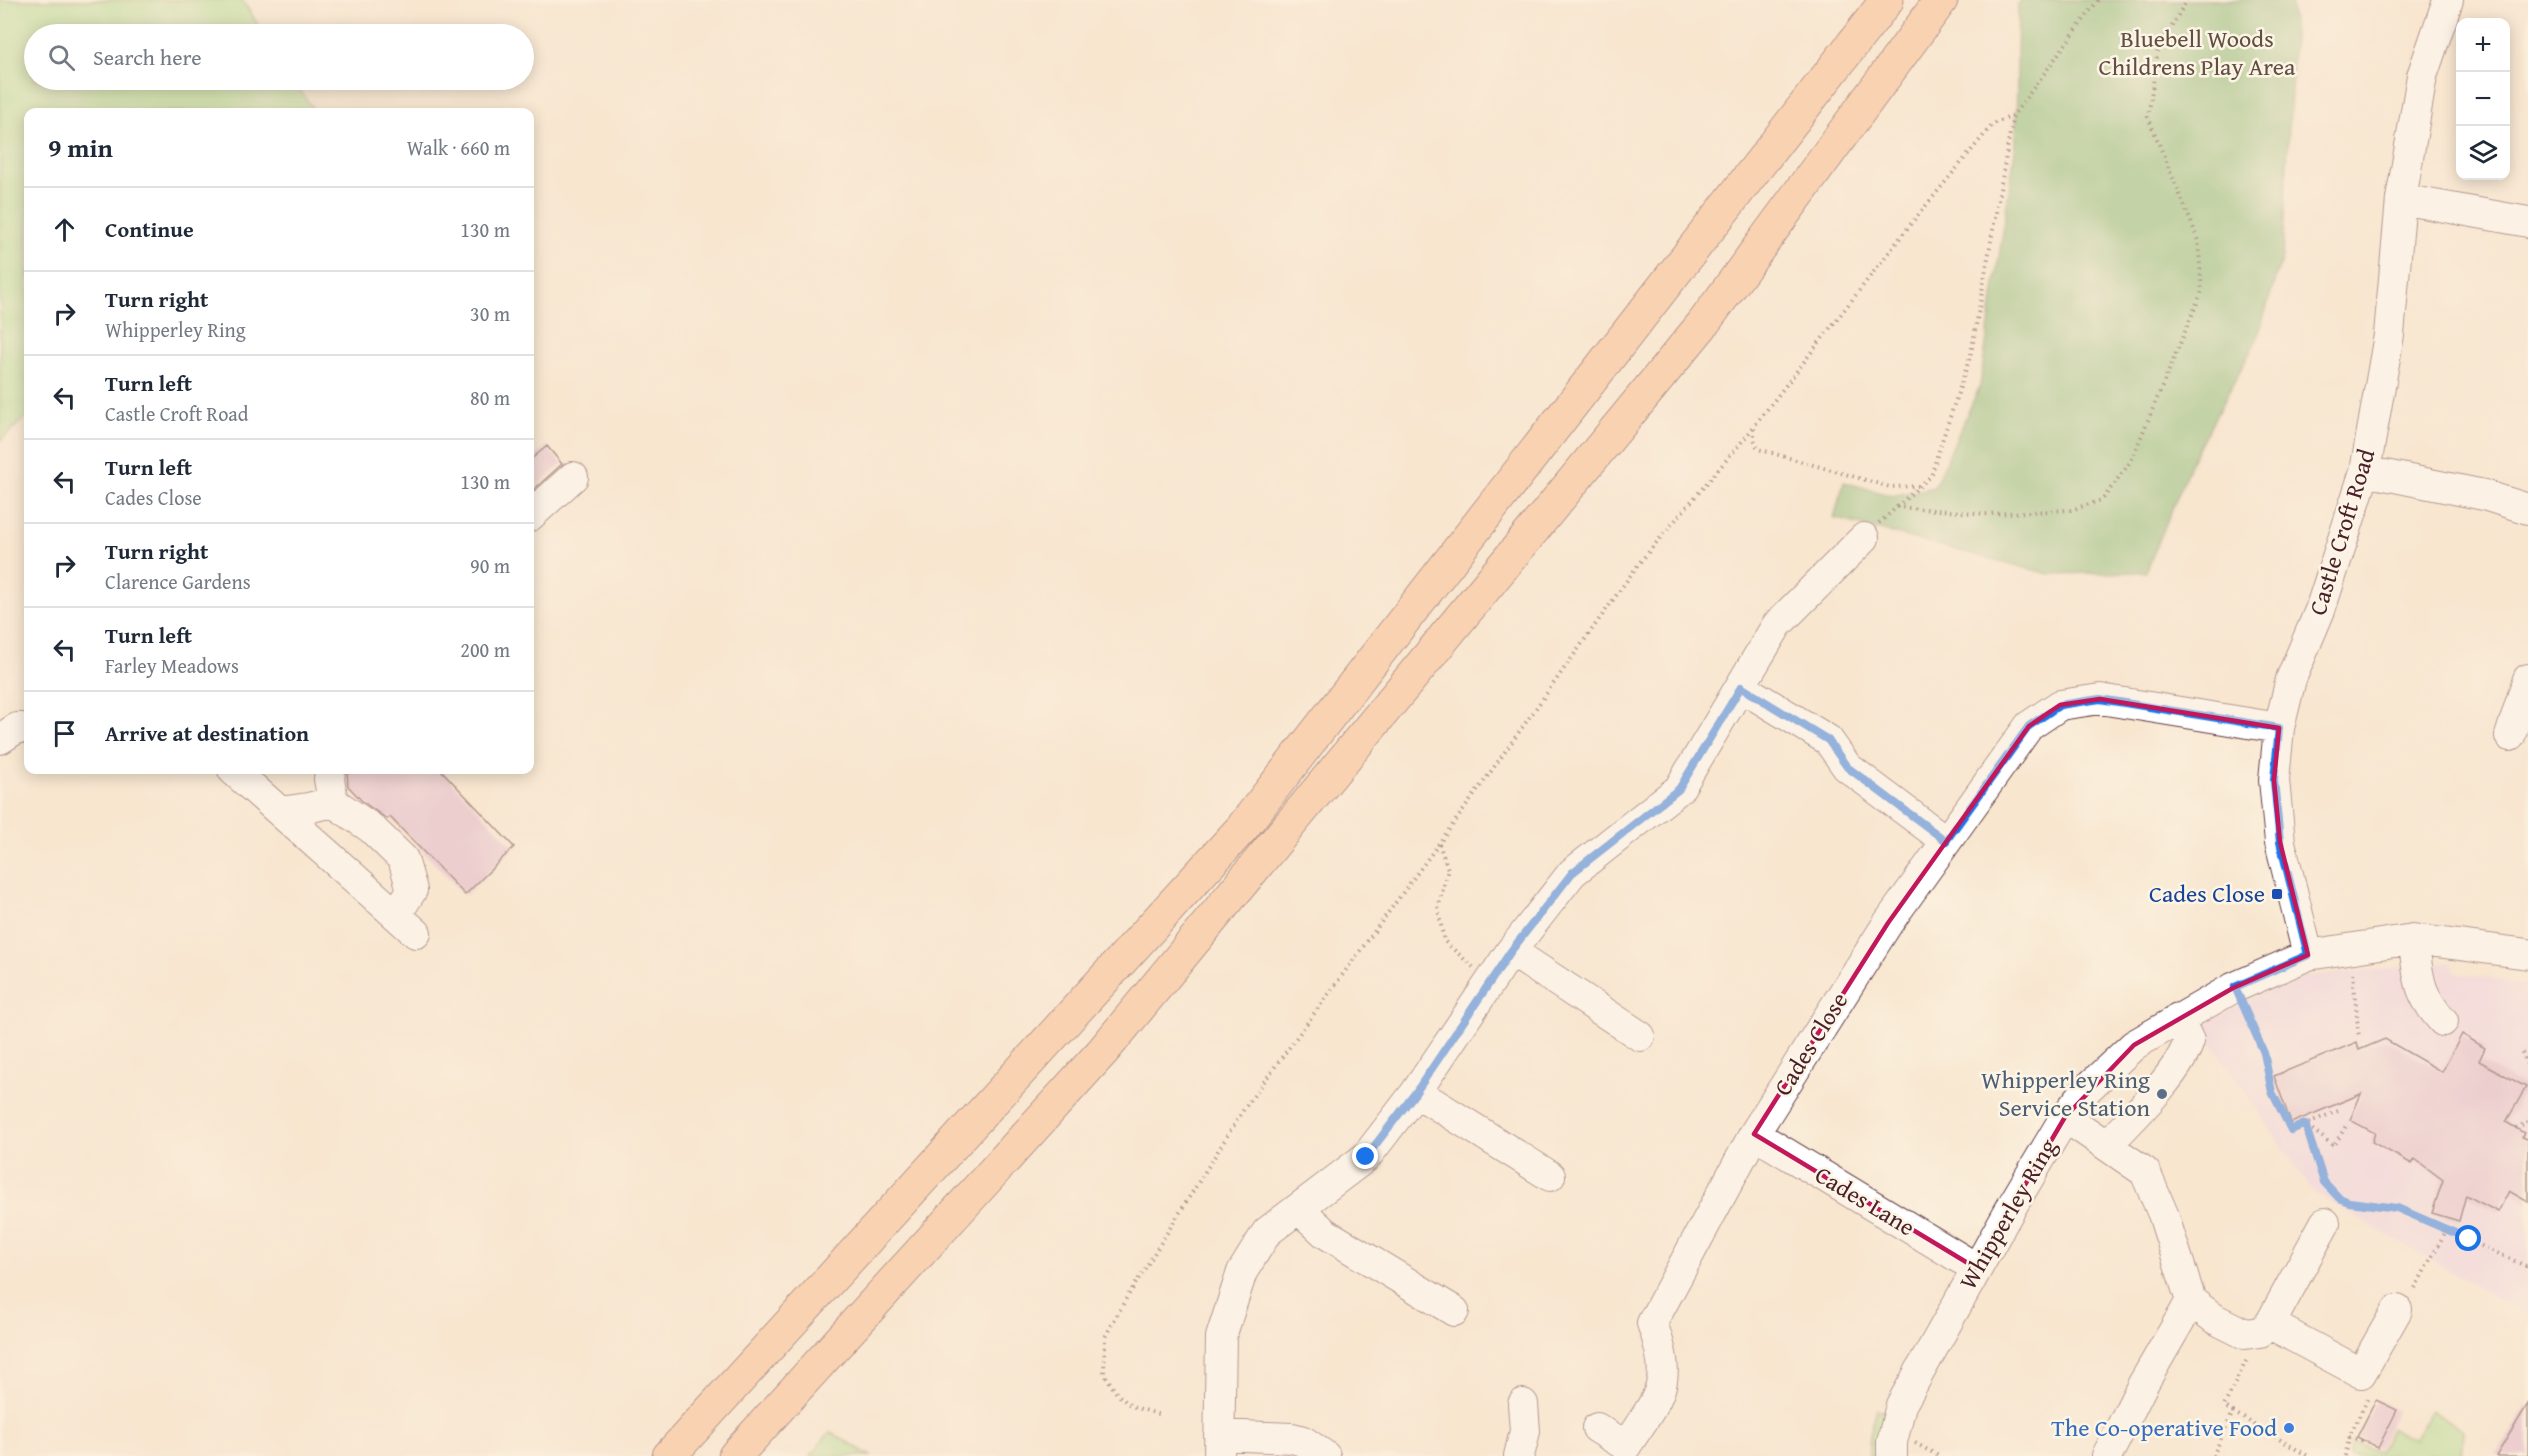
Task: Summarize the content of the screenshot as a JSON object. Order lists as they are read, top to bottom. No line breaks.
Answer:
{"streets":{"street":["Castle Croft Road","Cades Close","Cades Lane","Whipperley Ring"]},"crossings":[["Castle Croft Road","Cades Close"],["Castle Croft Road","Whipperley Ring"],["Cades Close","Cades Lane"],["Cades Lane","Whipperley Ring"]],"parks":["Bluebell Woods Childrens Play Area"],"places":{"transit":["Cades Close"],"other":["Whipperley Ring Service Station","The Co-operative Food"]},"page":{"map_buttons":["+","−"],"search":"Search here","heading":["9 min","Walk · 660 m"],"list":[["Continue","130 m"],["Turn right","Whipperley Ring","30 m"],["Turn left","Castle Croft Road","80 m"],["Turn left","Cades Close","130 m"],["Turn right","Clarence Gardens","90 m"],["Turn left","Farley Meadows","200 m"],"Arrive at destination"]}}
